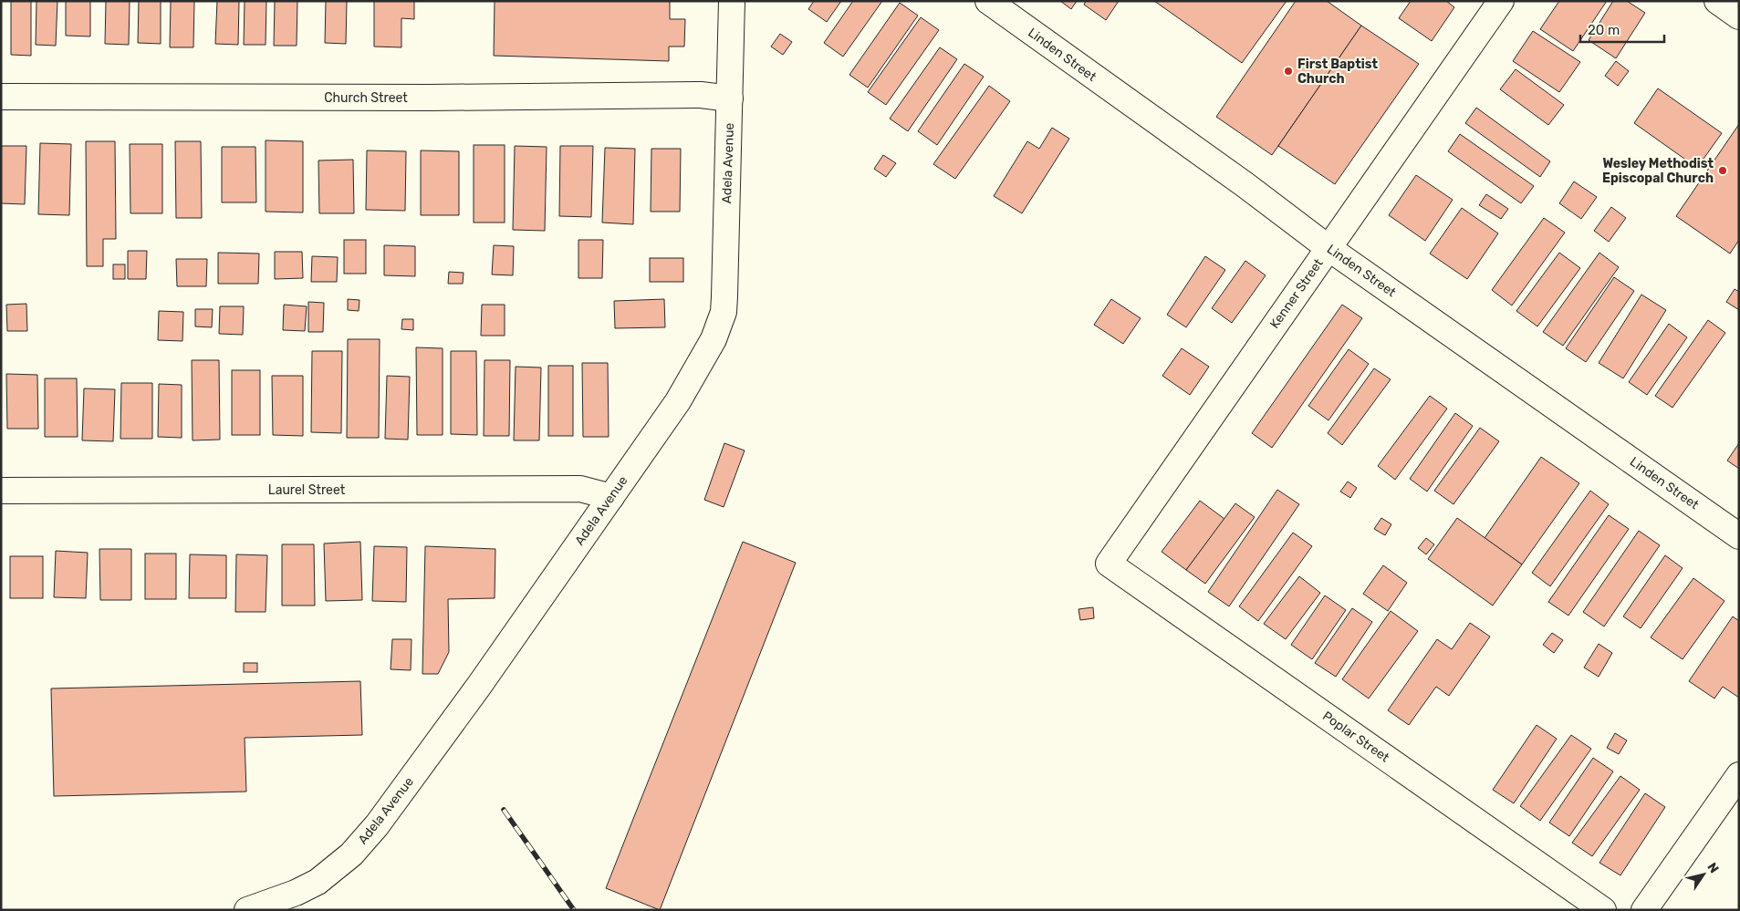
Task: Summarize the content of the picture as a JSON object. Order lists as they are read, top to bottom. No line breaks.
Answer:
{"streets":{"street":["Linden Street","Church Street","Adela Avenue","Kenner Street","Laurel Street","Poplar Street"]},"crossings":[["Linden Street","Kenner Street"],["Church Street","Adela Avenue"],["Adela Avenue","Laurel Street"],["Kenner Street","Poplar Street"]],"places":["First Baptist Church","Wesley Methodist Episcopal Church"],"scale_bar":"20 m","north":"top right"}
